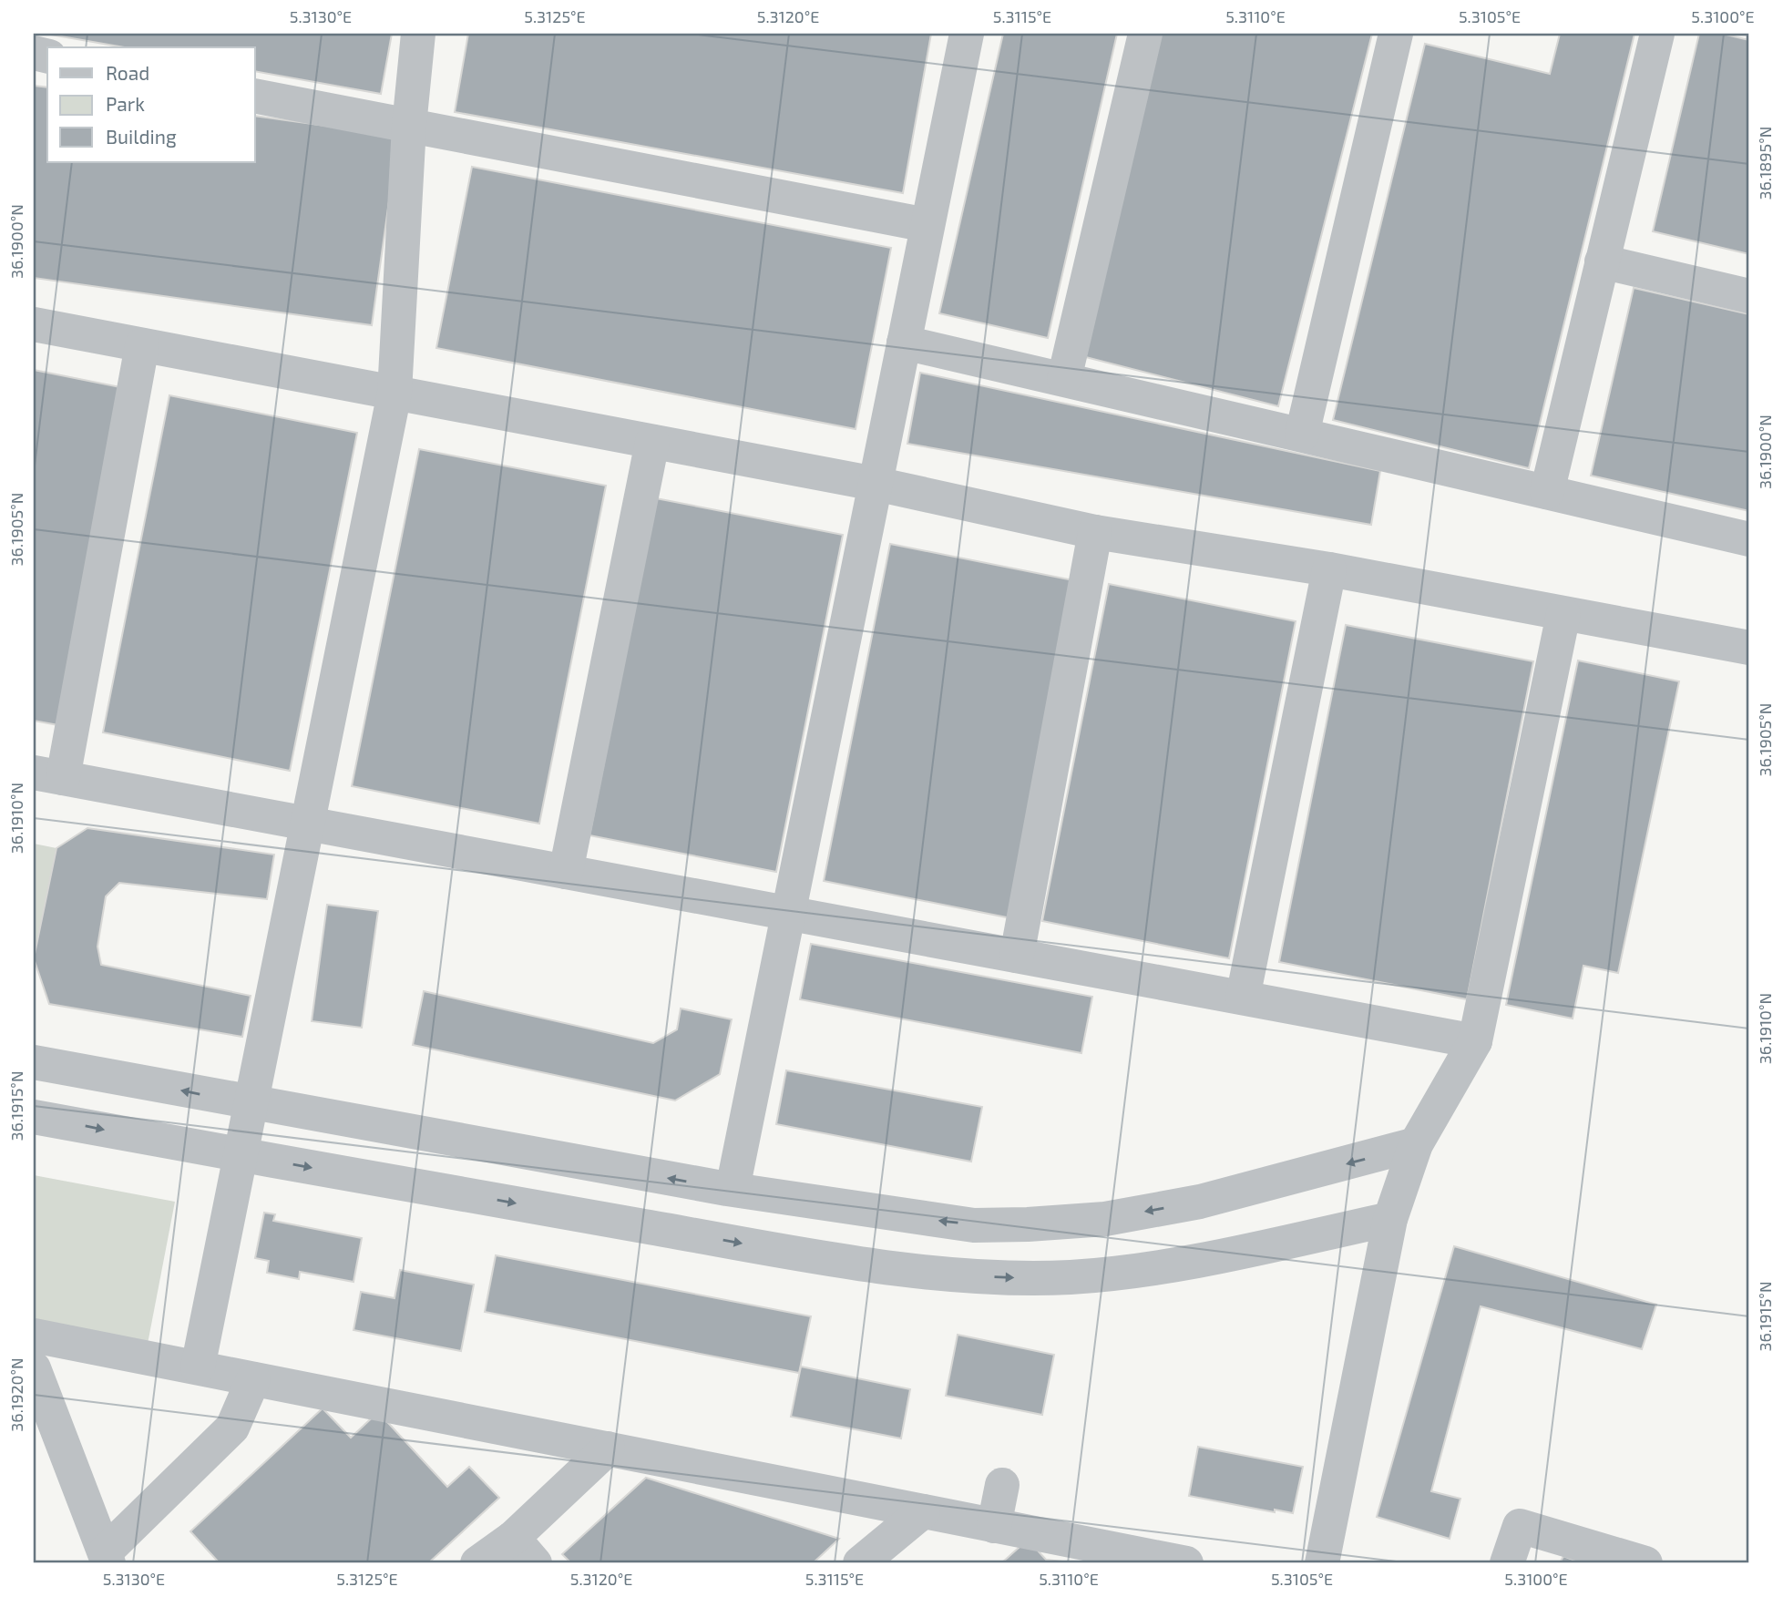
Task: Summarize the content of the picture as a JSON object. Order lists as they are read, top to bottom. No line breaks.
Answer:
{"legend":["Road","Park","Building"],"coordinates":["5.3130°E","5.3125°E","5.3120°E","5.3115°E","5.3110°E","5.3105°E","5.3100°E","36.1895°N","36.1900°N","36.1905°N","36.1910°N","36.1915°N","36.1920°N"]}
